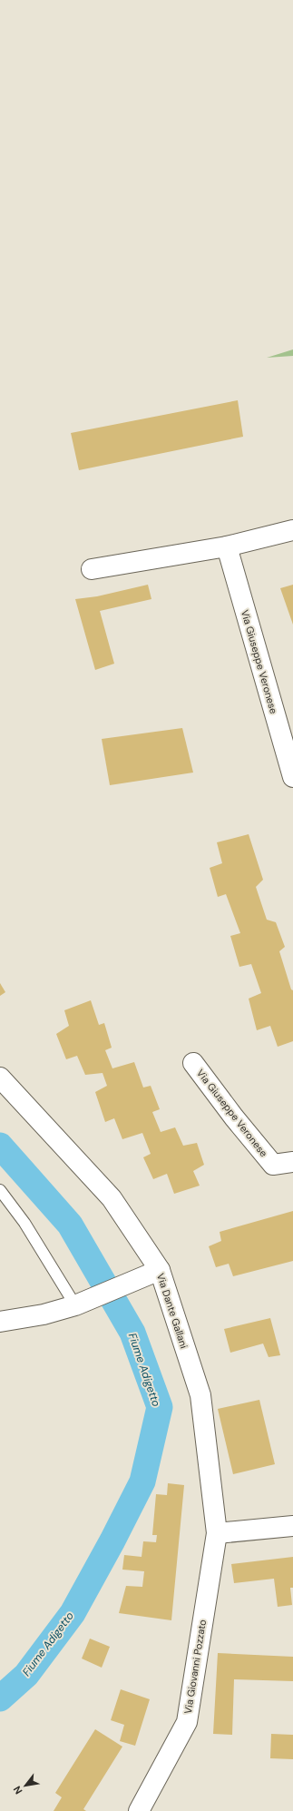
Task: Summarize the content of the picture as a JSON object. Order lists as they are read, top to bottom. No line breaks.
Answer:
{"streets":{"street":["Via Giuseppe Veronese","Via Dante Gallani","Via Giovanni Pozzato"]},"crossings":[["Via Dante Gallani","Via Giovanni Pozzato"]],"water":["Fiume Adigetto"],"north":"bottom left"}
